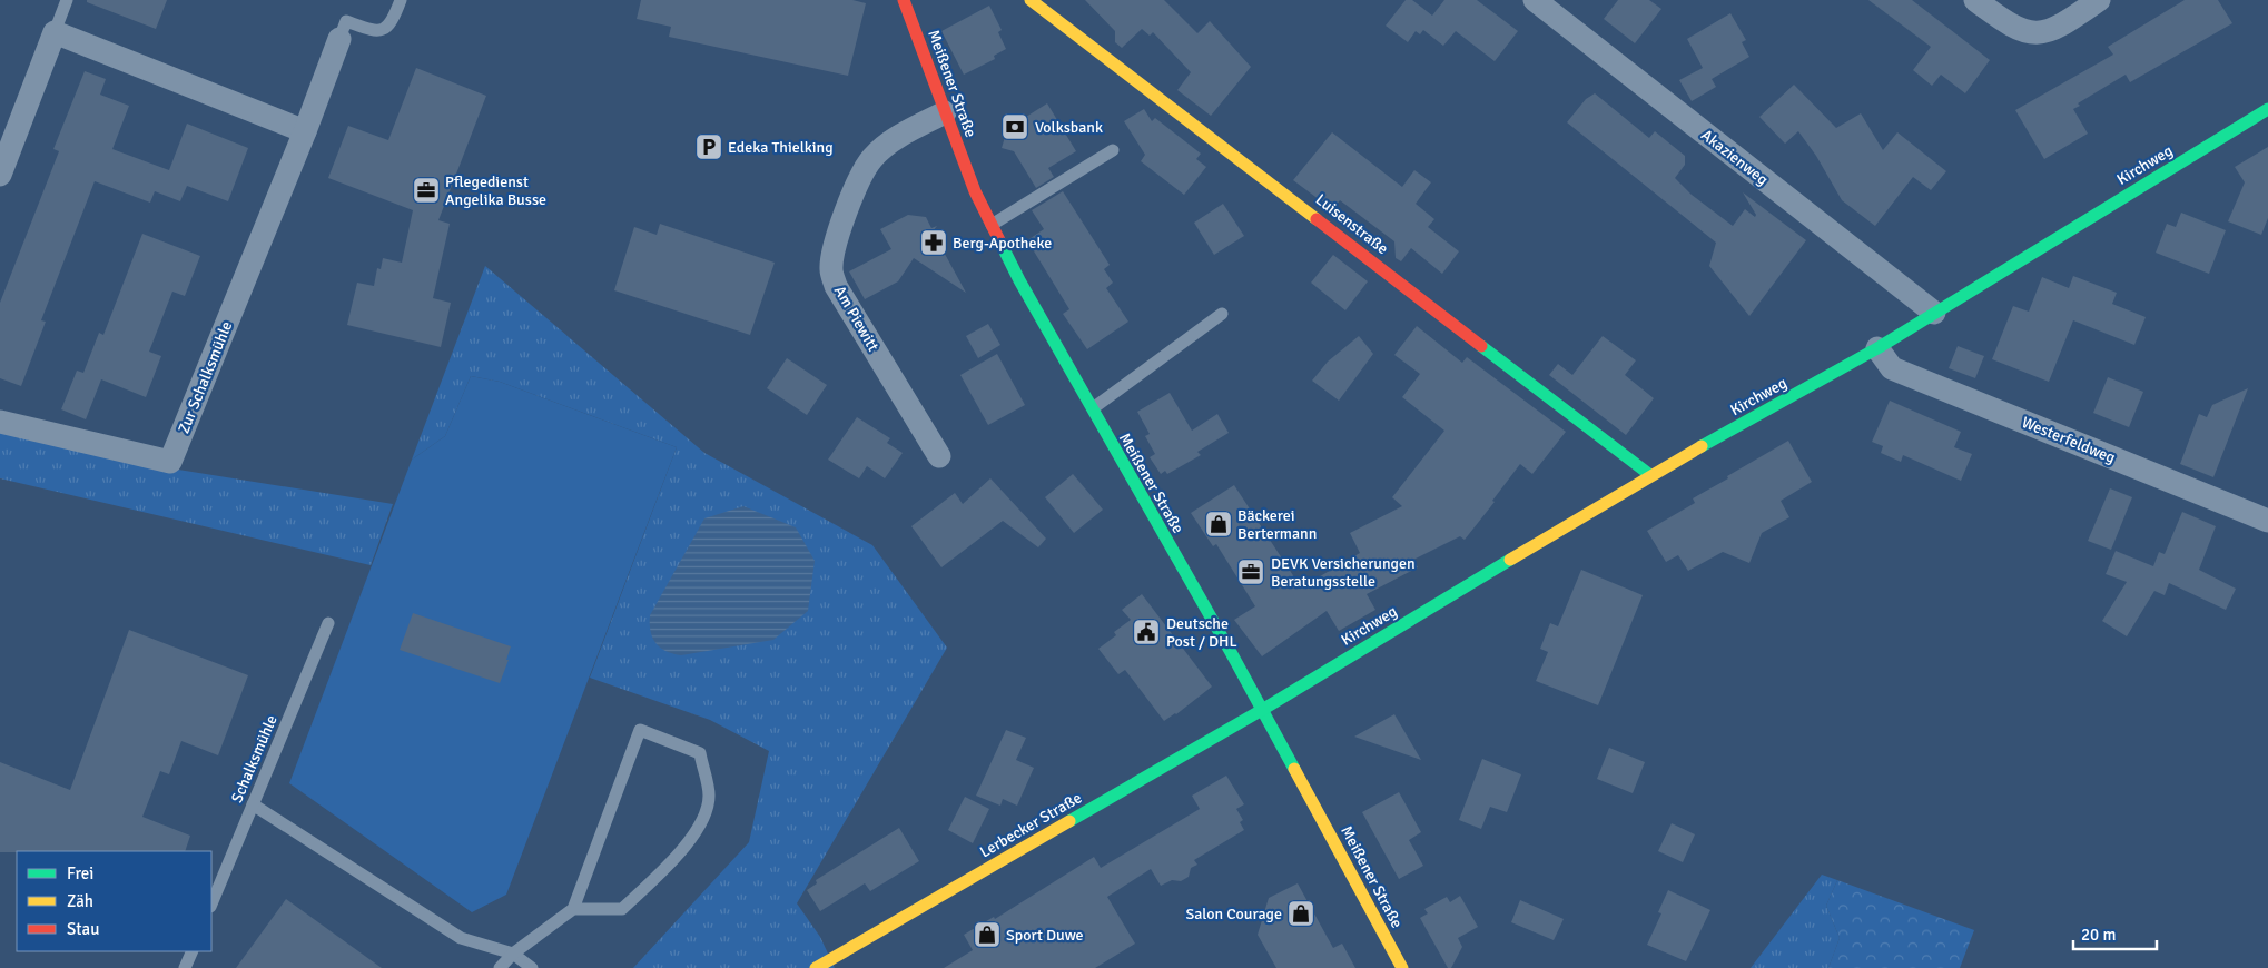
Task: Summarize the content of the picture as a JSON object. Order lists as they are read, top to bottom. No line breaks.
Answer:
{"streets":{"street":["Meißener Straße","Akazienweg","Kirchweg","Luisenstraße","Am Piewitt","Zur Schalksmühle","Westerfeldweg","Lerbecker Straße"],"lane":["Schalksmühle"]},"crossings":[["Meißener Straße","Kirchweg"],["Meißener Straße","Am Piewitt"],["Meißener Straße","Lerbecker Straße"],["Akazienweg","Kirchweg"],["Kirchweg","Luisenstraße"],["Kirchweg","Westerfeldweg"],["Kirchweg","Lerbecker Straße"]],"places":{"bank":["Volksbank"],"parking":["Edeka Thielking"],"office":["Pflegedienst Angelika Busse","DEVK Versicherungen Beratungsstelle"],"pharmacy":["Berg-Apotheke"],"shop":["Bäckerei Bertermann","Salon Courage","Sport Duwe"],"public building":["Deutsche Post / DHL"]},"legend":["Frei","Zäh","Stau"],"scale_bar":"20 m"}
